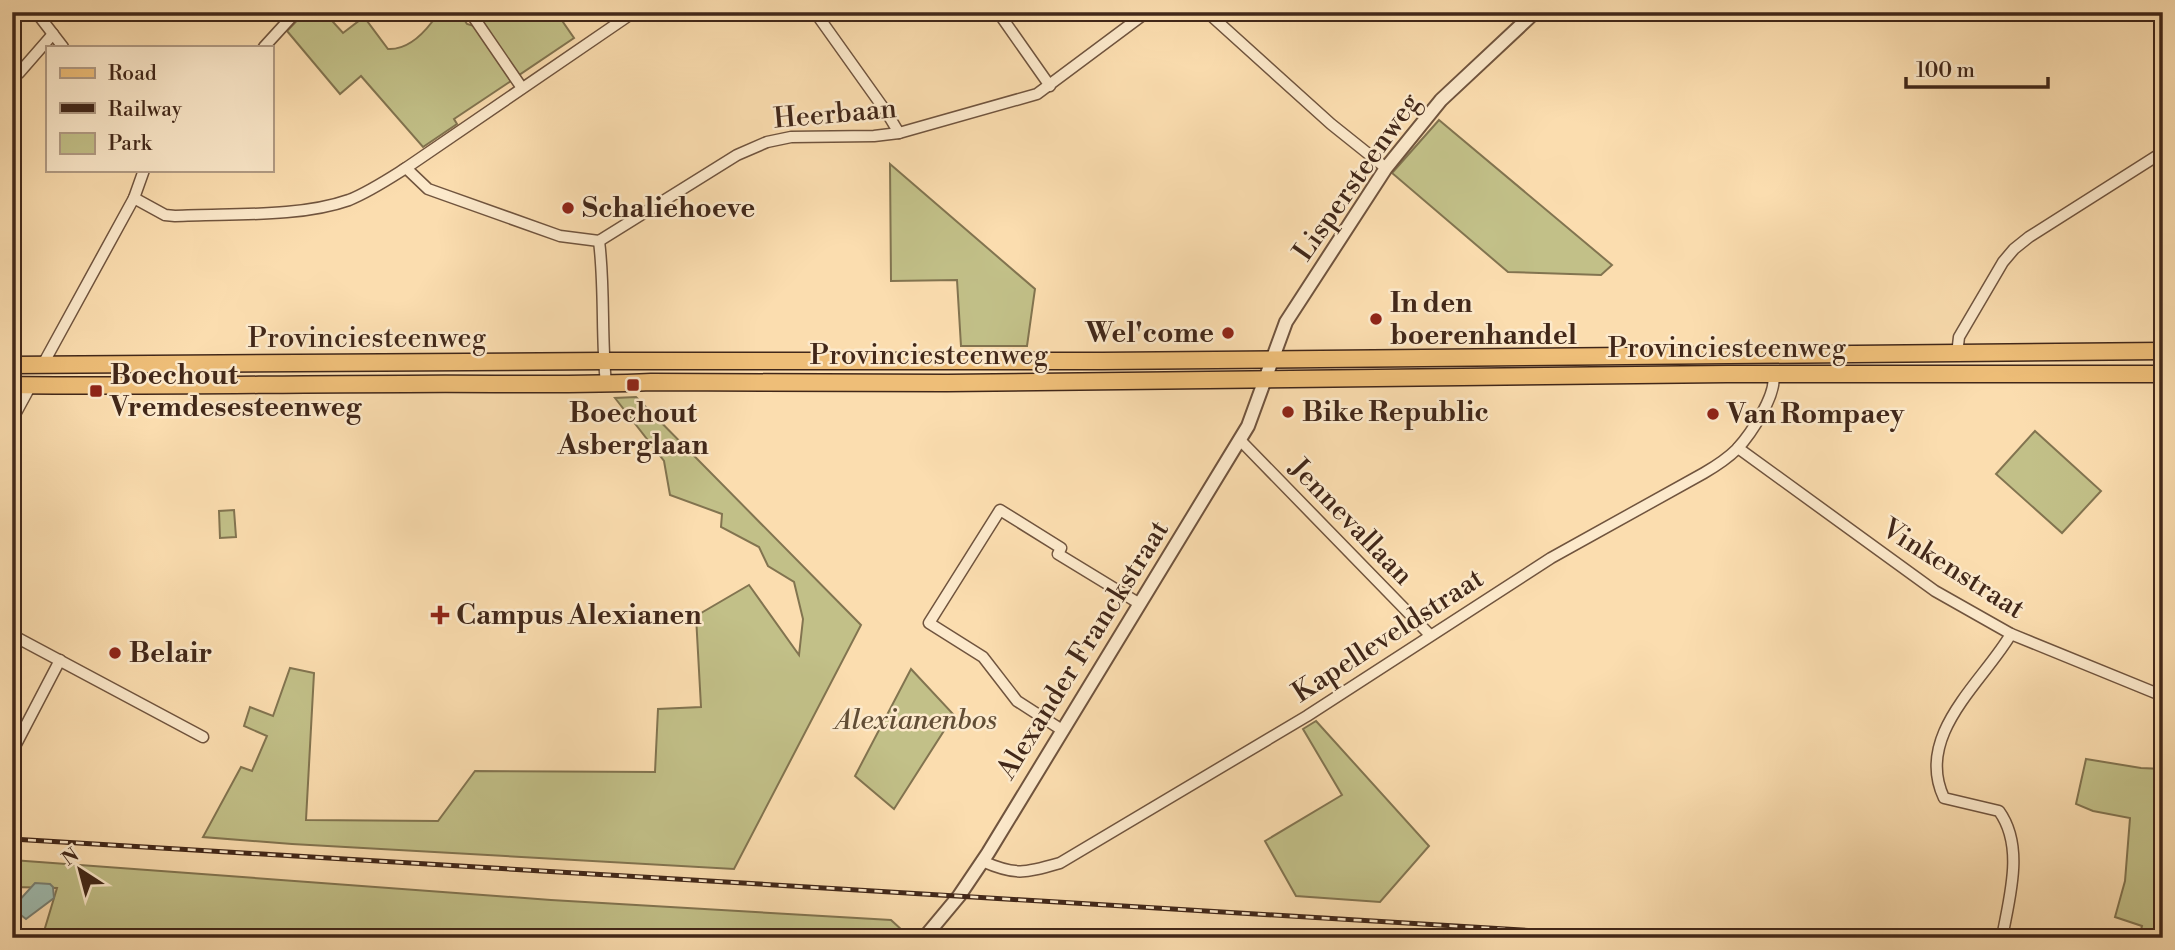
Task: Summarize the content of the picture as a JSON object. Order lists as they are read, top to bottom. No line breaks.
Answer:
{"streets":{"main road":["Provinciesteenweg"],"street":["Heerbaan","Lispersteenweg","Jennevallaan","Vinkenstraat","Kapelleveldstraat","Alexander Franckstraat"]},"crossings":[["Lispersteenweg","Provinciesteenweg"],["Lispersteenweg","Alexander Franckstraat"],["Provinciesteenweg","Kapelleveldstraat"],["Provinciesteenweg","Alexander Franckstraat"],["Jennevallaan","Kapelleveldstraat"],["Jennevallaan","Alexander Franckstraat"],["Vinkenstraat","Kapelleveldstraat"],["Kapelleveldstraat","Alexander Franckstraat"]],"parks":["Alexianenbos"],"places":{"other":["Schaliehoeve","In den boerenhandel","Wel'come","Bike Republic","Van Rompaey","Belair"],"transit":["Boechout Asberglaan","Boechout Vremdesesteenweg"],"health":["Campus Alexianen"]},"legend":["Road","Railway","Park"],"scale_bar":"100 m","north":"top left"}
